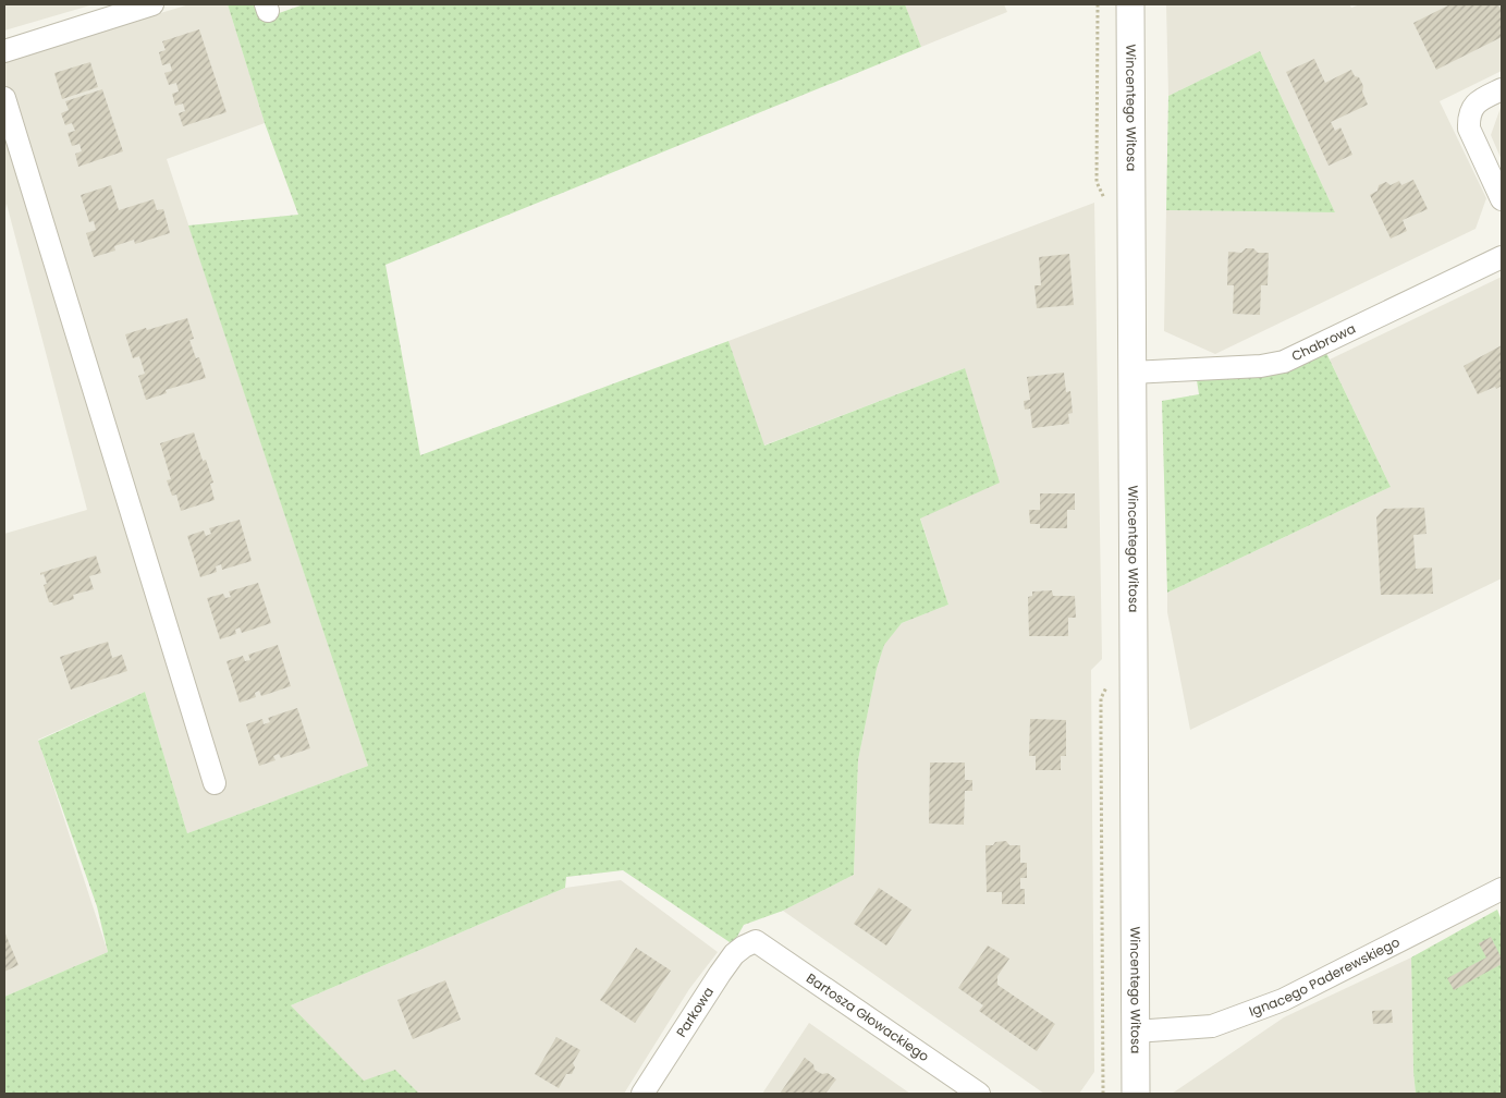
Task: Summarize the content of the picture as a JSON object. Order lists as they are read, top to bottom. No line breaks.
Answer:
{"streets":{"street":["Wincentego Witosa","Chabrowa","Ignacego Paderewskiego","Parkowa","Bartosza Głowackiego"]},"crossings":[["Wincentego Witosa","Chabrowa"],["Wincentego Witosa","Ignacego Paderewskiego"],["Parkowa","Bartosza Głowackiego"]]}
